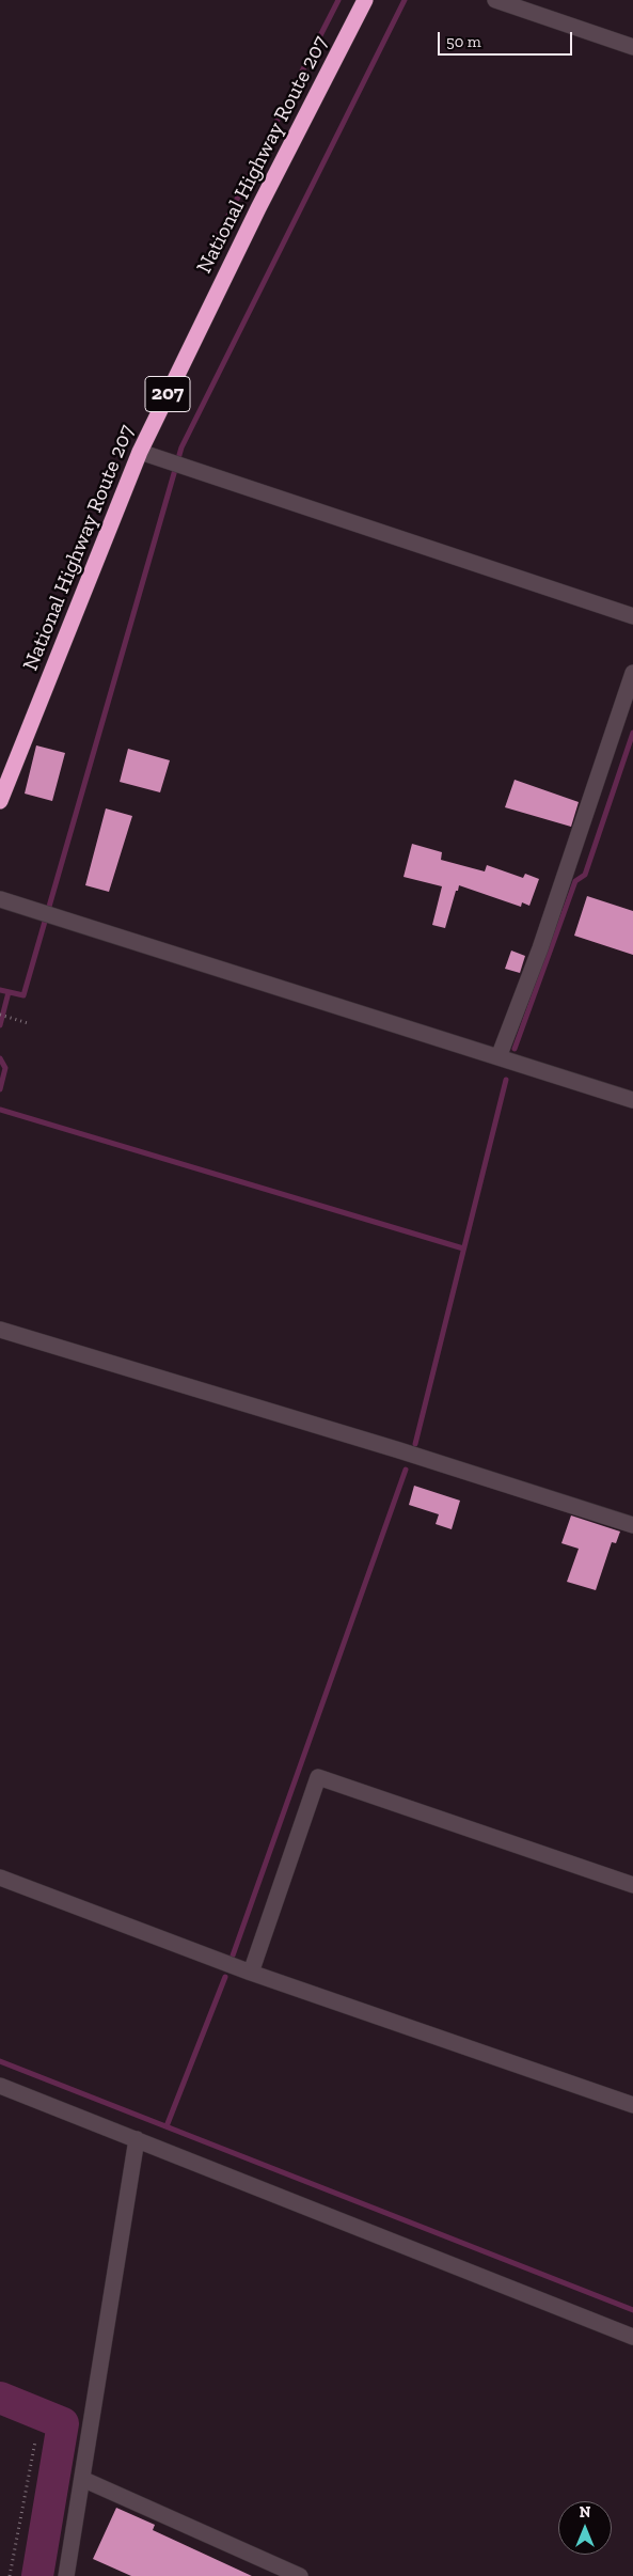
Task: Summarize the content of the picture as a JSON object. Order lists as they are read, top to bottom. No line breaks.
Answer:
{"streets":{"highway":["National Highway Route 207","207"]},"scale_bar":"50 m","north":"top"}
